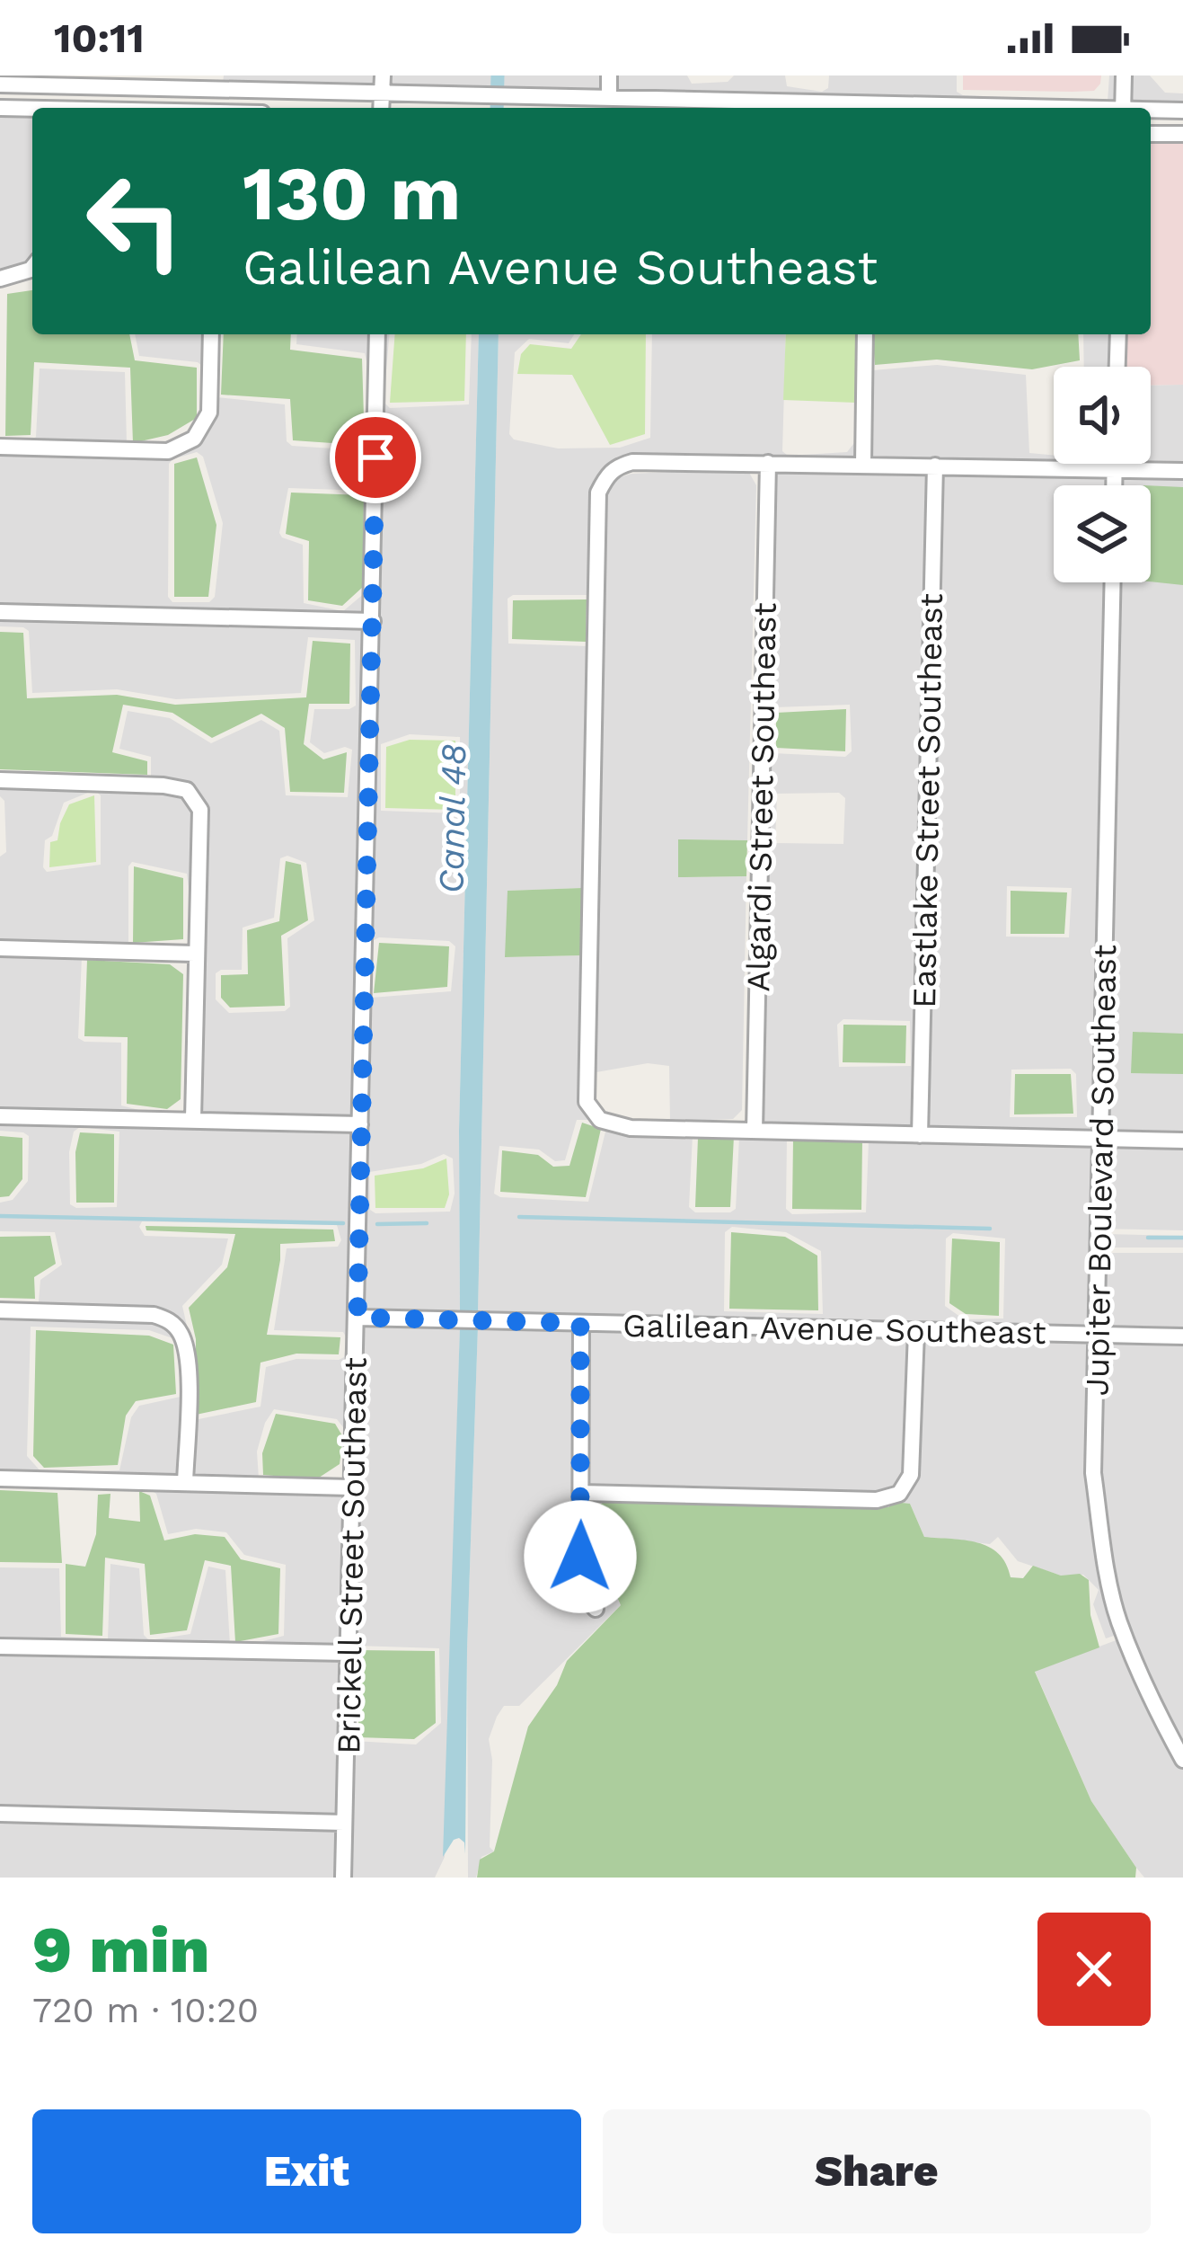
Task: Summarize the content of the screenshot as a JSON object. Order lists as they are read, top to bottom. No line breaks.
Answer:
{"streets":{"street":["Algardi Street Southeast","Eastlake Street Southeast","Jupiter Boulevard Southeast","Galilean Avenue Southeast","Brickell Street Southeast"]},"crossings":[["Jupiter Boulevard Southeast","Galilean Avenue Southeast"],["Galilean Avenue Southeast","Brickell Street Southeast"]],"water":["Canal 48"],"page":{"status":"10:11","turn":["130 m","Galilean Avenue Southeast"],"heading":["9 min","720 m · 10:20"],"buttons":["Exit","Share"]}}
